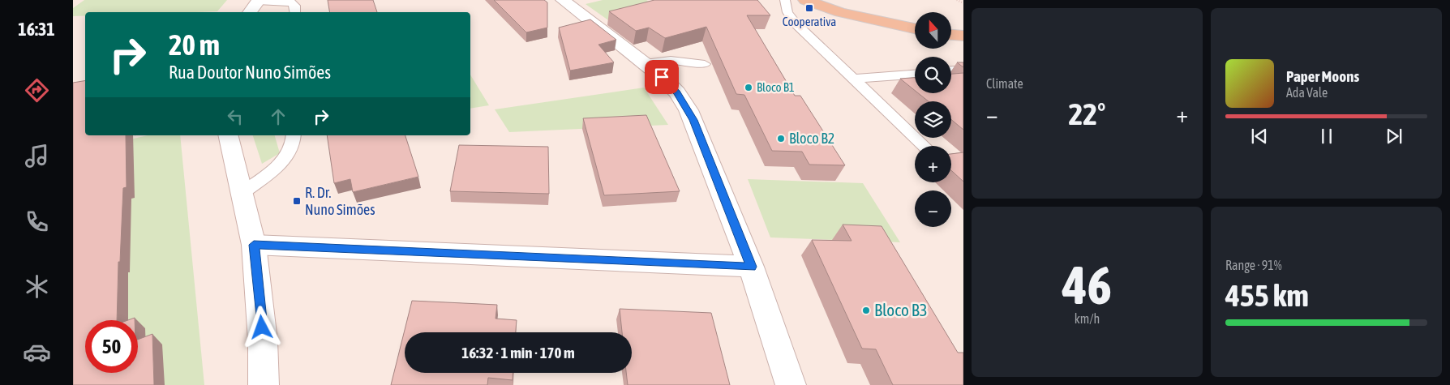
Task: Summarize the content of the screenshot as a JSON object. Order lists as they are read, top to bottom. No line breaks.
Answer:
{"places":{"transit":["Cooperativa","R. Dr. Nuno Simões"],"other":["Bloco B1","Bloco B2","Bloco B3"]},"north":"top","page":{"tabs":"16:31","tile":["Climate",["46","km/h"],["Range · 91%","455 km"]],"map_buttons":["+","−"],"turn":["20 m","Rua Doutor Nuno Simões"],"song":["Paper Moons","Ada Vale"],"heat":["−","22°","+"],"limit":"50","trip":"16:32 · 1 min · 170 m"}}
